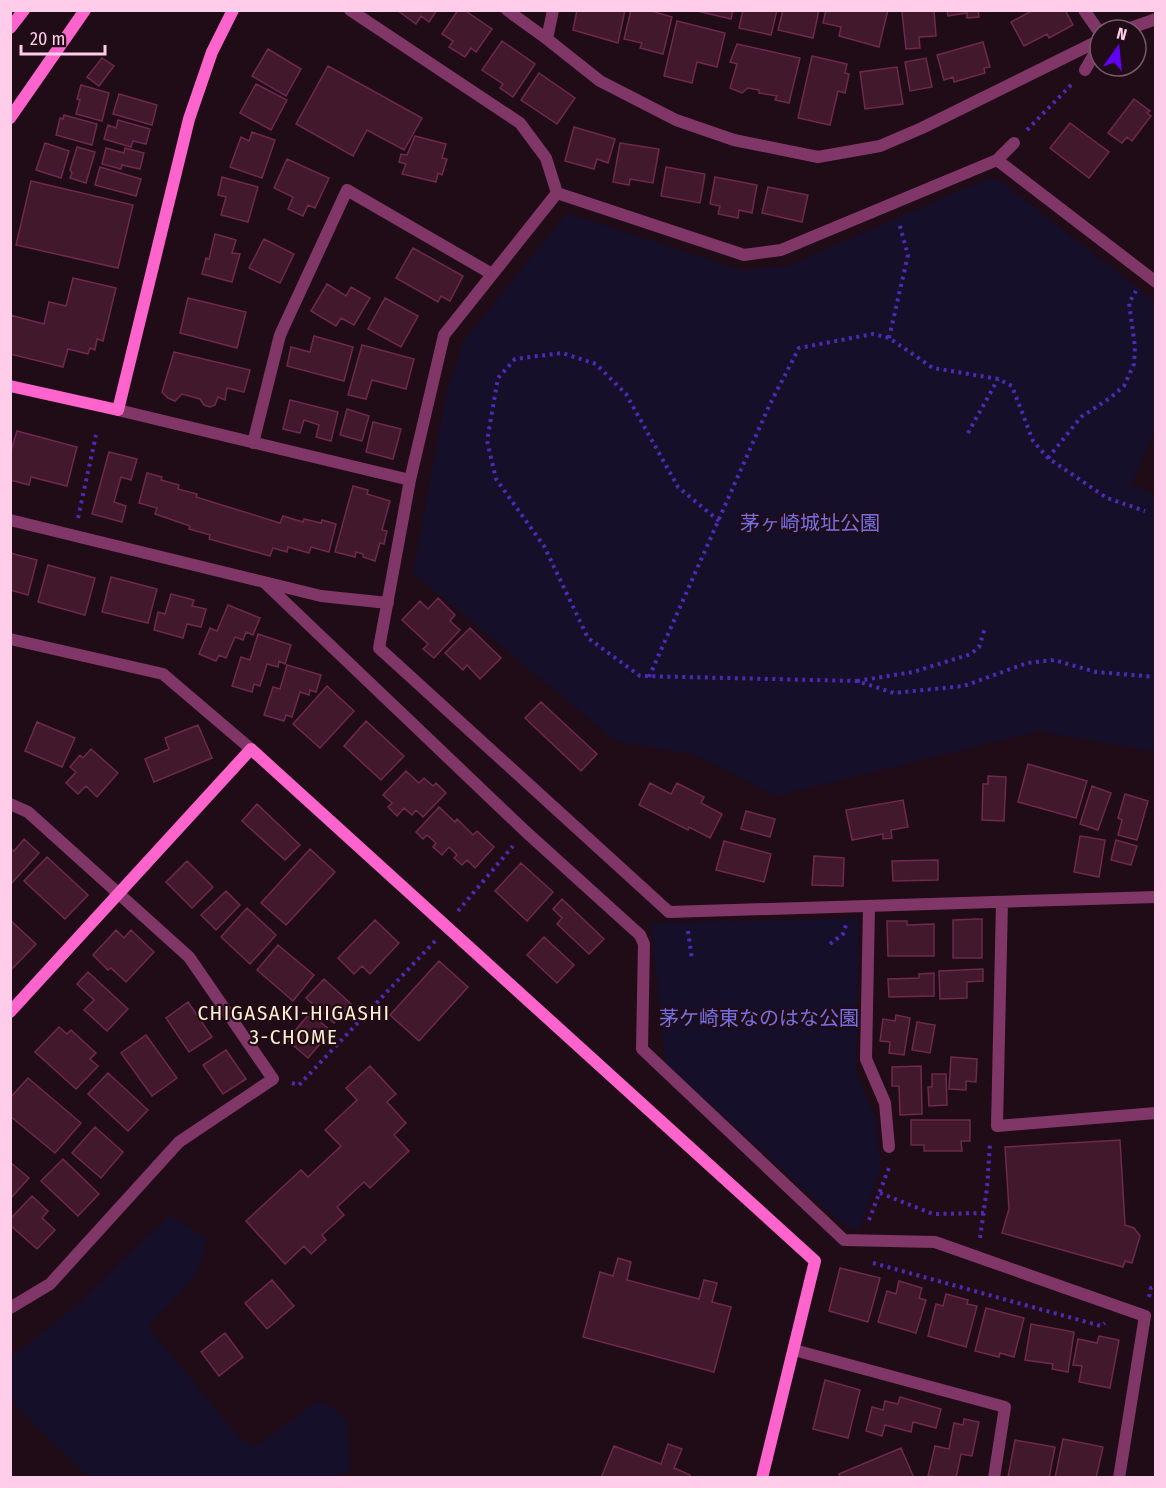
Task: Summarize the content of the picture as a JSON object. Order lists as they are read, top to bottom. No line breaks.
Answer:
{"districts":["CHIGASAKI-HIGASHI 3-CHOME"],"parks":["茅ヶ崎城址公園","茅ケ崎東なのはな公園"],"scale_bar":"20 m","north":"top"}
